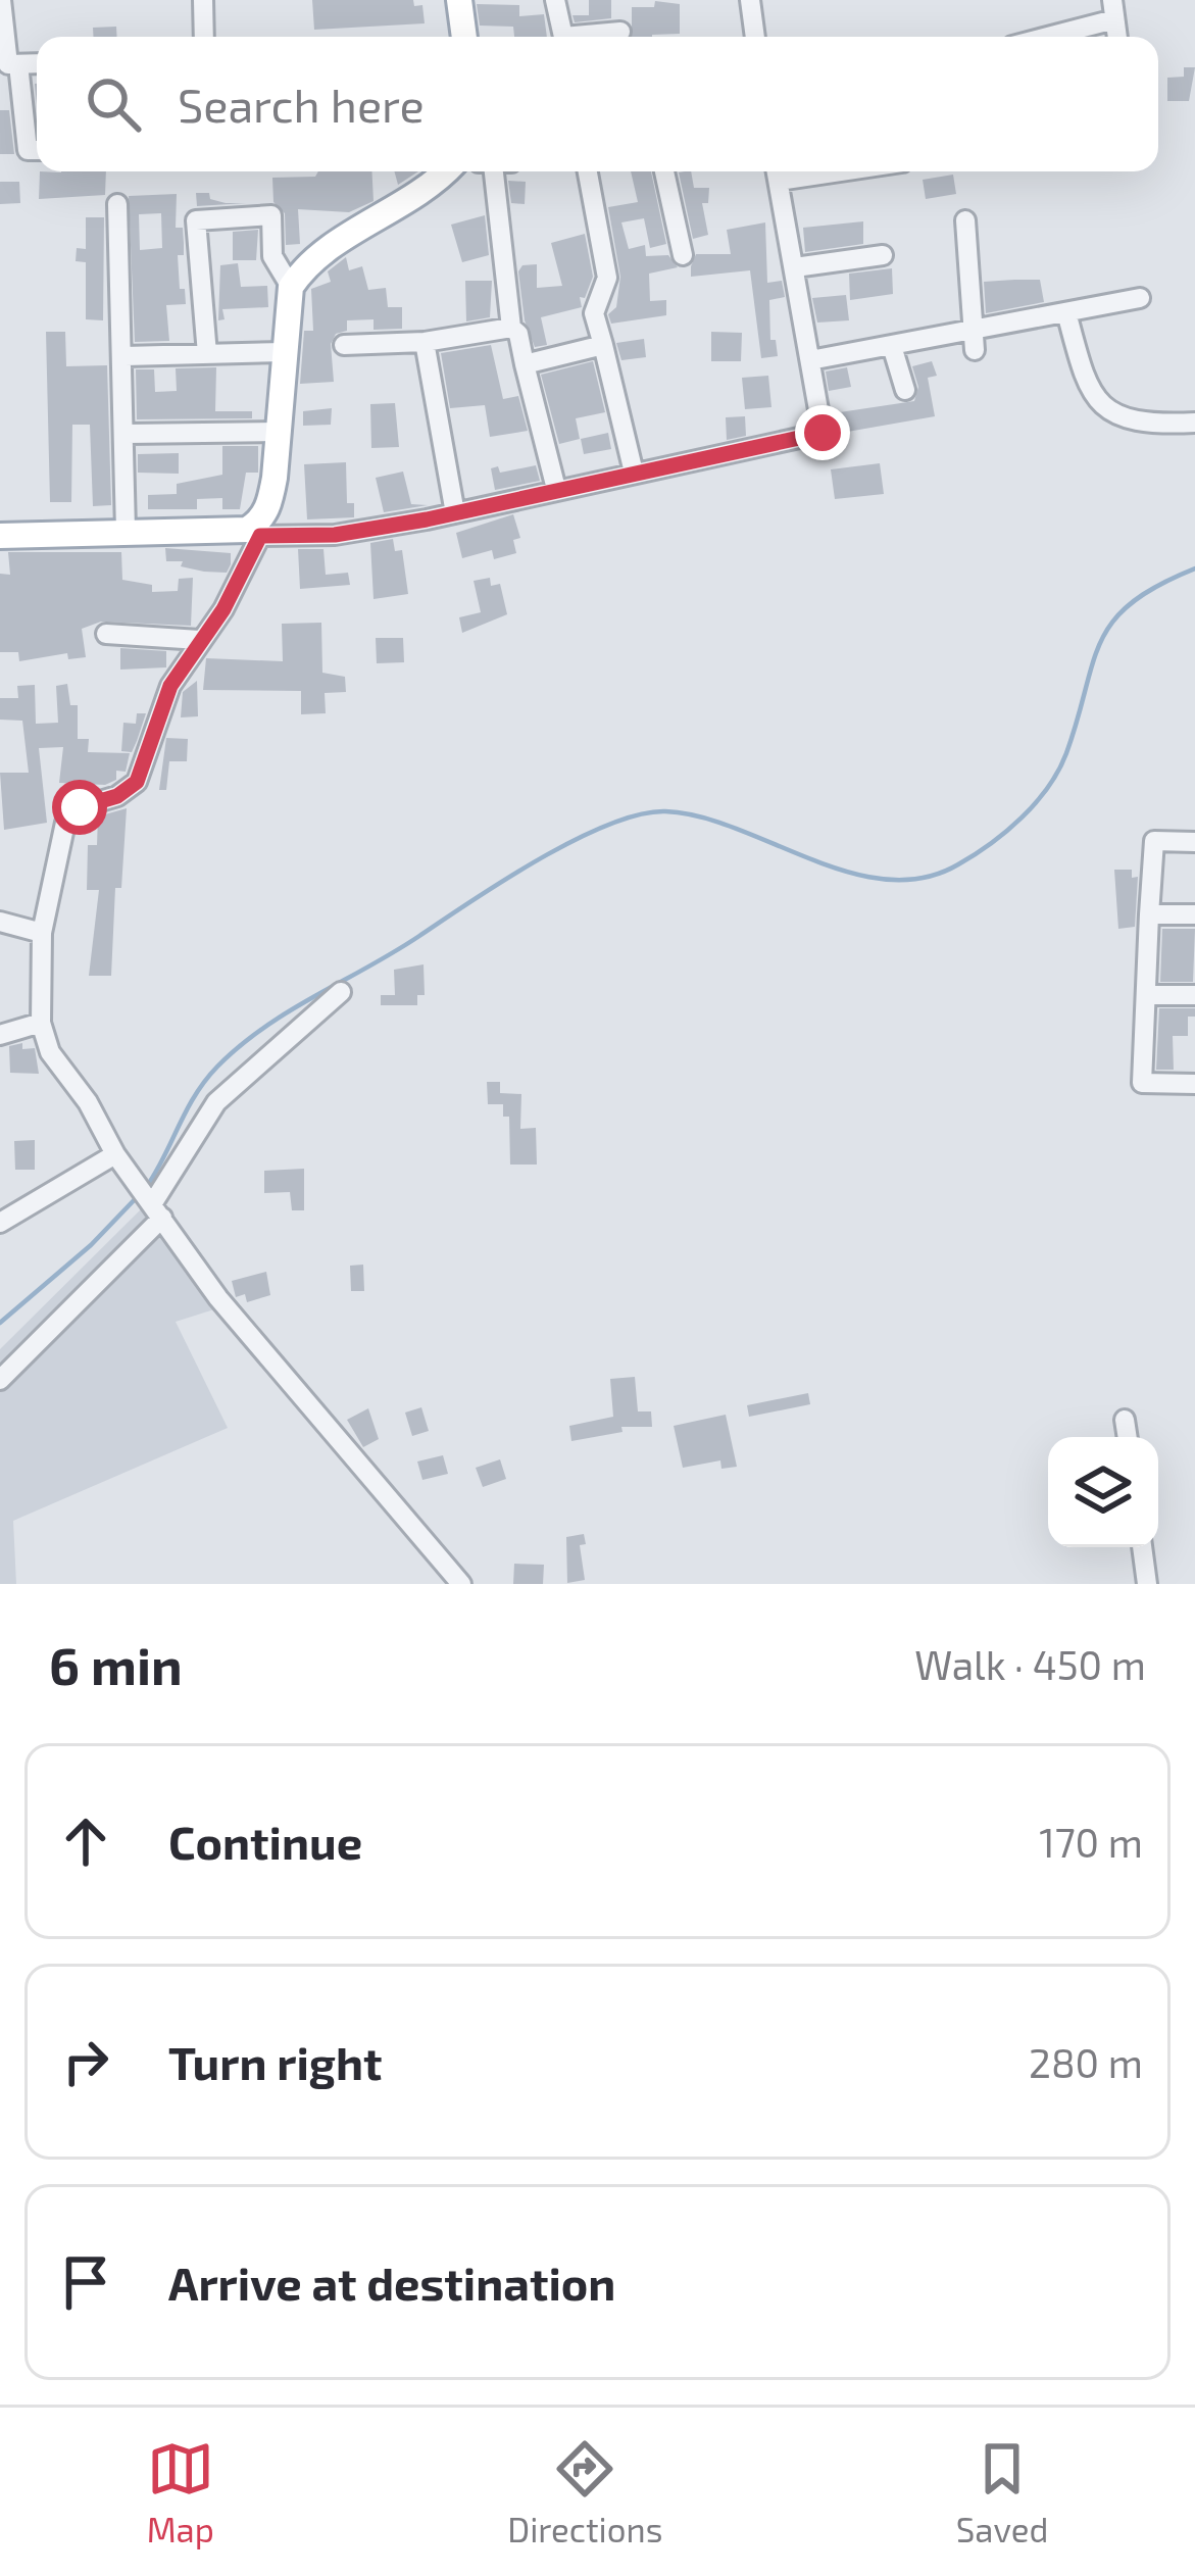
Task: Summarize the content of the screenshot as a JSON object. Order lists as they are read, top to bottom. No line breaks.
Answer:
{"page":{"search":"Search here","heading":["6 min","Walk · 450 m"],"list":[["Continue","170 m"],["Turn right","280 m"],"Arrive at destination"],"nav":["Map","Directions","Saved"]}}
